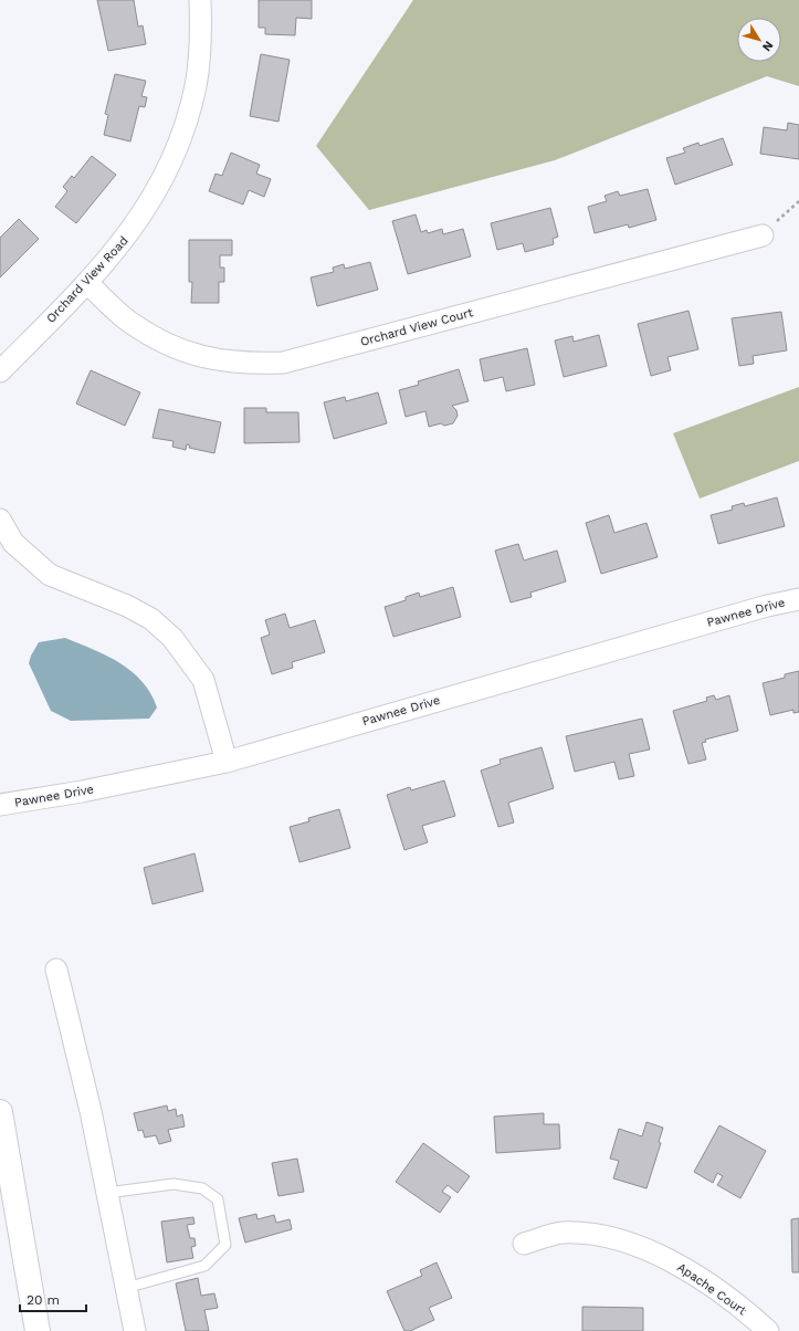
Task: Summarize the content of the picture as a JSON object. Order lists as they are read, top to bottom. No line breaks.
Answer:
{"streets":{"street":["Orchard View Road","Orchard View Court","Pawnee Drive","Apache Court"]},"crossings":[["Orchard View Road","Orchard View Court"]],"scale_bar":"20 m","north":"bottom right"}
